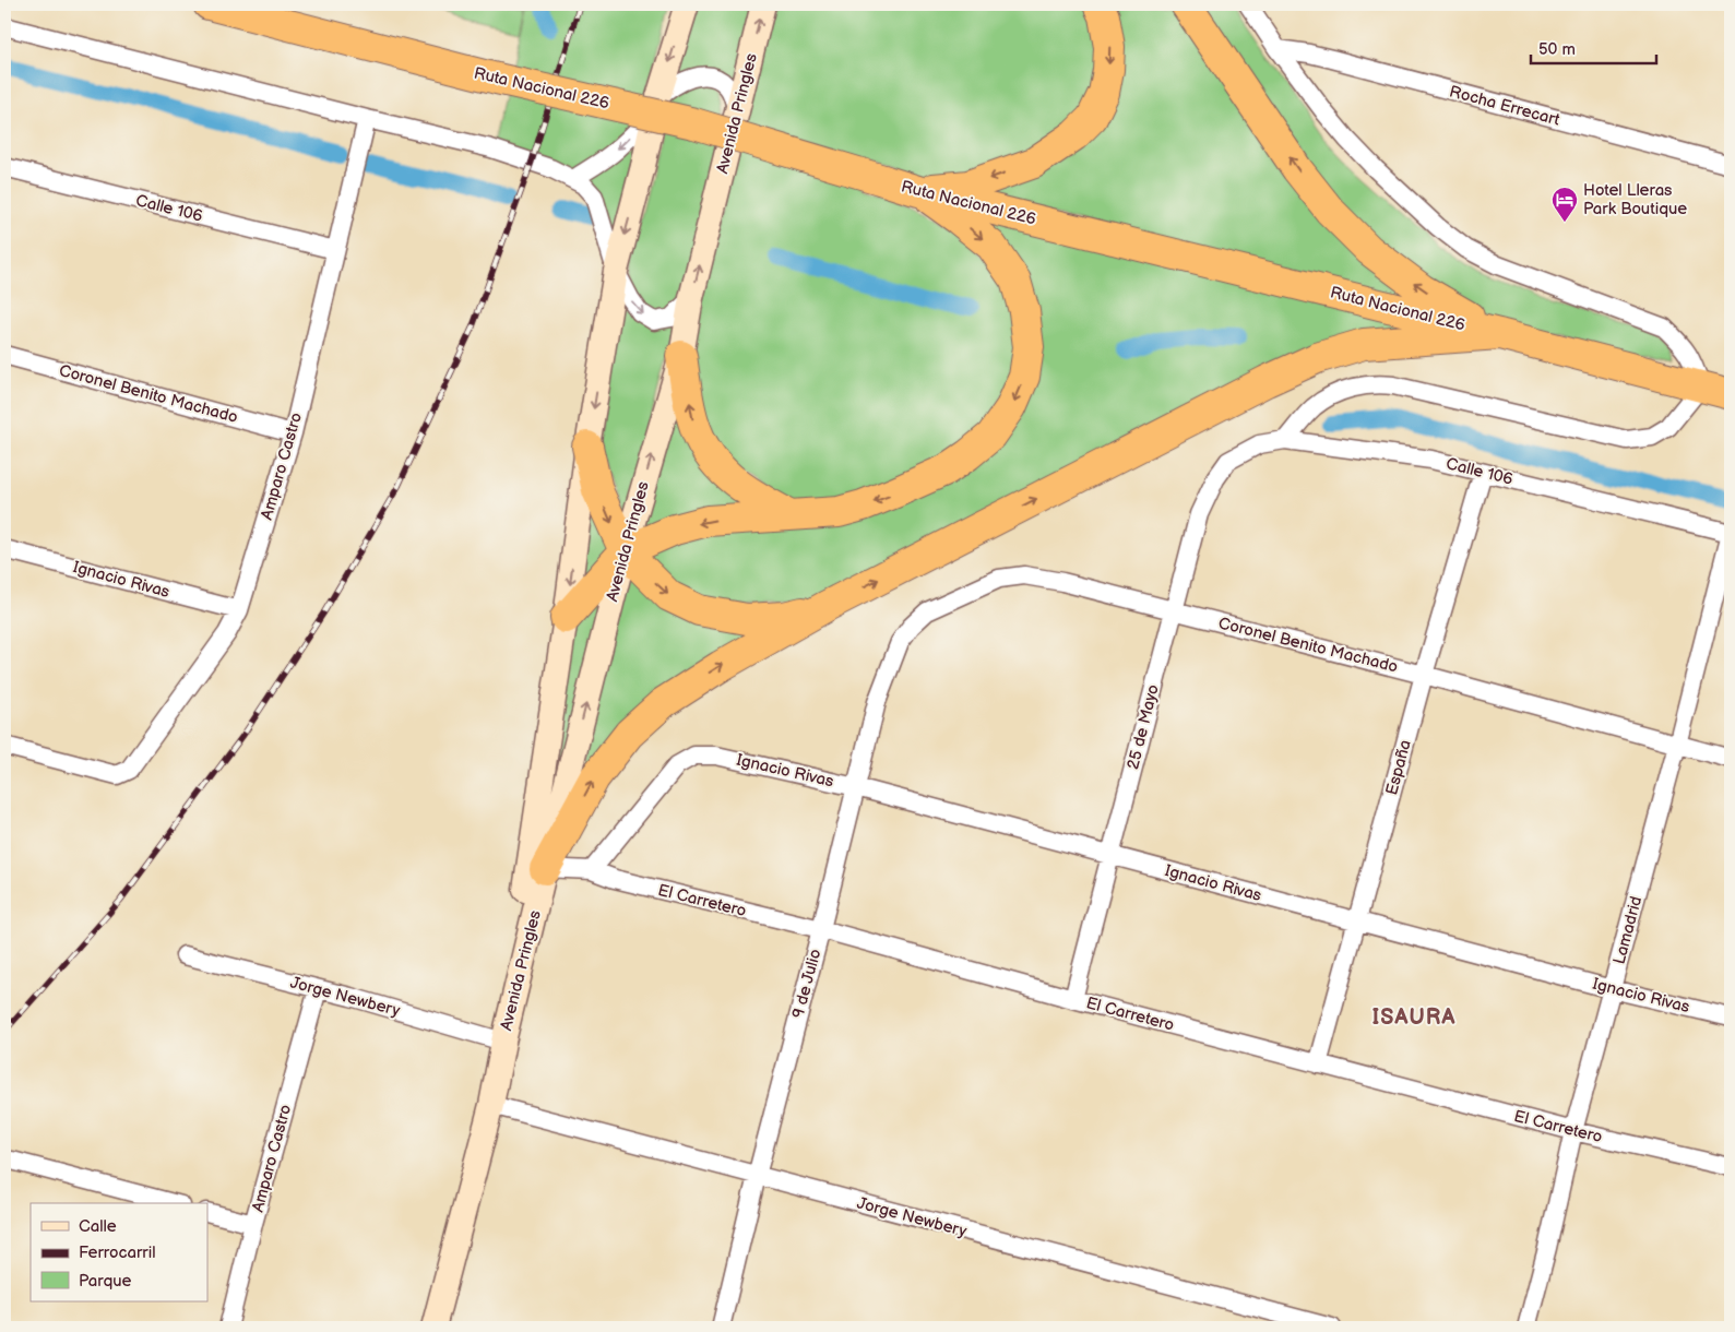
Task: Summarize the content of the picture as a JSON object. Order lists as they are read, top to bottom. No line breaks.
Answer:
{"streets":{"highway":["Ruta Nacional 226"],"main road":["Avenida Pringles"],"street":["Rocha Errecart","Calle 106","Coronel Benito Machado","Amparo Castro","Ignacio Rivas","25 de Mayo","España","El Carretero","Lamadrid","9 de Julio","Jorge Newbery"]},"crossings":[["Avenida Pringles","El Carretero"],["Avenida Pringles","Jorge Newbery"],["Calle 106","Amparo Castro"],["Calle 106","25 de Mayo"],["Calle 106","España"],["Calle 106","Lamadrid"],["Coronel Benito Machado","Amparo Castro"],["Coronel Benito Machado","25 de Mayo"],["Coronel Benito Machado","España"],["Coronel Benito Machado","Lamadrid"],["Coronel Benito Machado","9 de Julio"],["Amparo Castro","Ignacio Rivas"],["Amparo Castro","Jorge Newbery"],["Ignacio Rivas","25 de Mayo"],["Ignacio Rivas","España"],["Ignacio Rivas","El Carretero"],["Ignacio Rivas","Lamadrid"],["Ignacio Rivas","9 de Julio"],["25 de Mayo","El Carretero"],["España","El Carretero"],["El Carretero","Lamadrid"],["El Carretero","9 de Julio"],["9 de Julio","Jorge Newbery"]],"districts":["ISAURA"],"places":{"hotel":["Hotel Lleras Park Boutique"]},"legend":["Calle","Ferrocarril","Parque"],"scale_bar":"50 m"}
